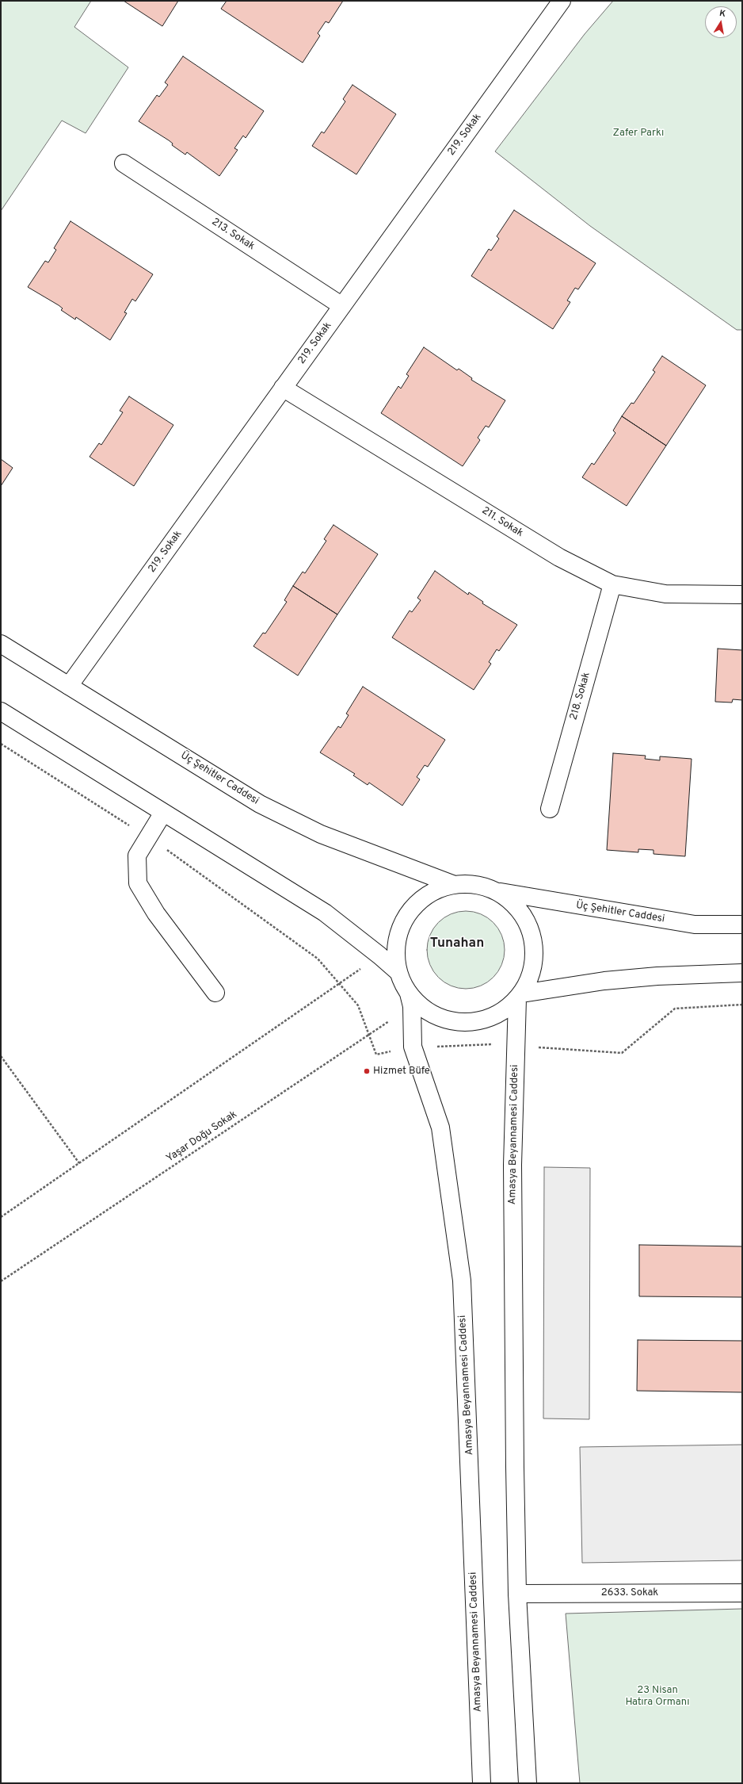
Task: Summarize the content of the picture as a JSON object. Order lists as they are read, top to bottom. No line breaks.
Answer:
{"streets":{"main road":["219. Sokak","213. Sokak","211. Sokak","218. Sokak","Üç Şehitler Caddesi","Amasya Beyannamesi Caddesi","2633. Sokak"],"path":["Yaşar Doğu Sokak"]},"crossings":[["219. Sokak","213. Sokak"],["219. Sokak","211. Sokak"],["219. Sokak","Üç Şehitler Caddesi"],["211. Sokak","218. Sokak"],["Amasya Beyannamesi Caddesi","Yaşar Doğu Sokak"],["Amasya Beyannamesi Caddesi","2633. Sokak"]],"districts":["Tunahan"],"parks":["Zafer Parkı","23 Nisan Hatıra Ormanı"],"places":["Hizmet Büfe"],"north":"top"}
